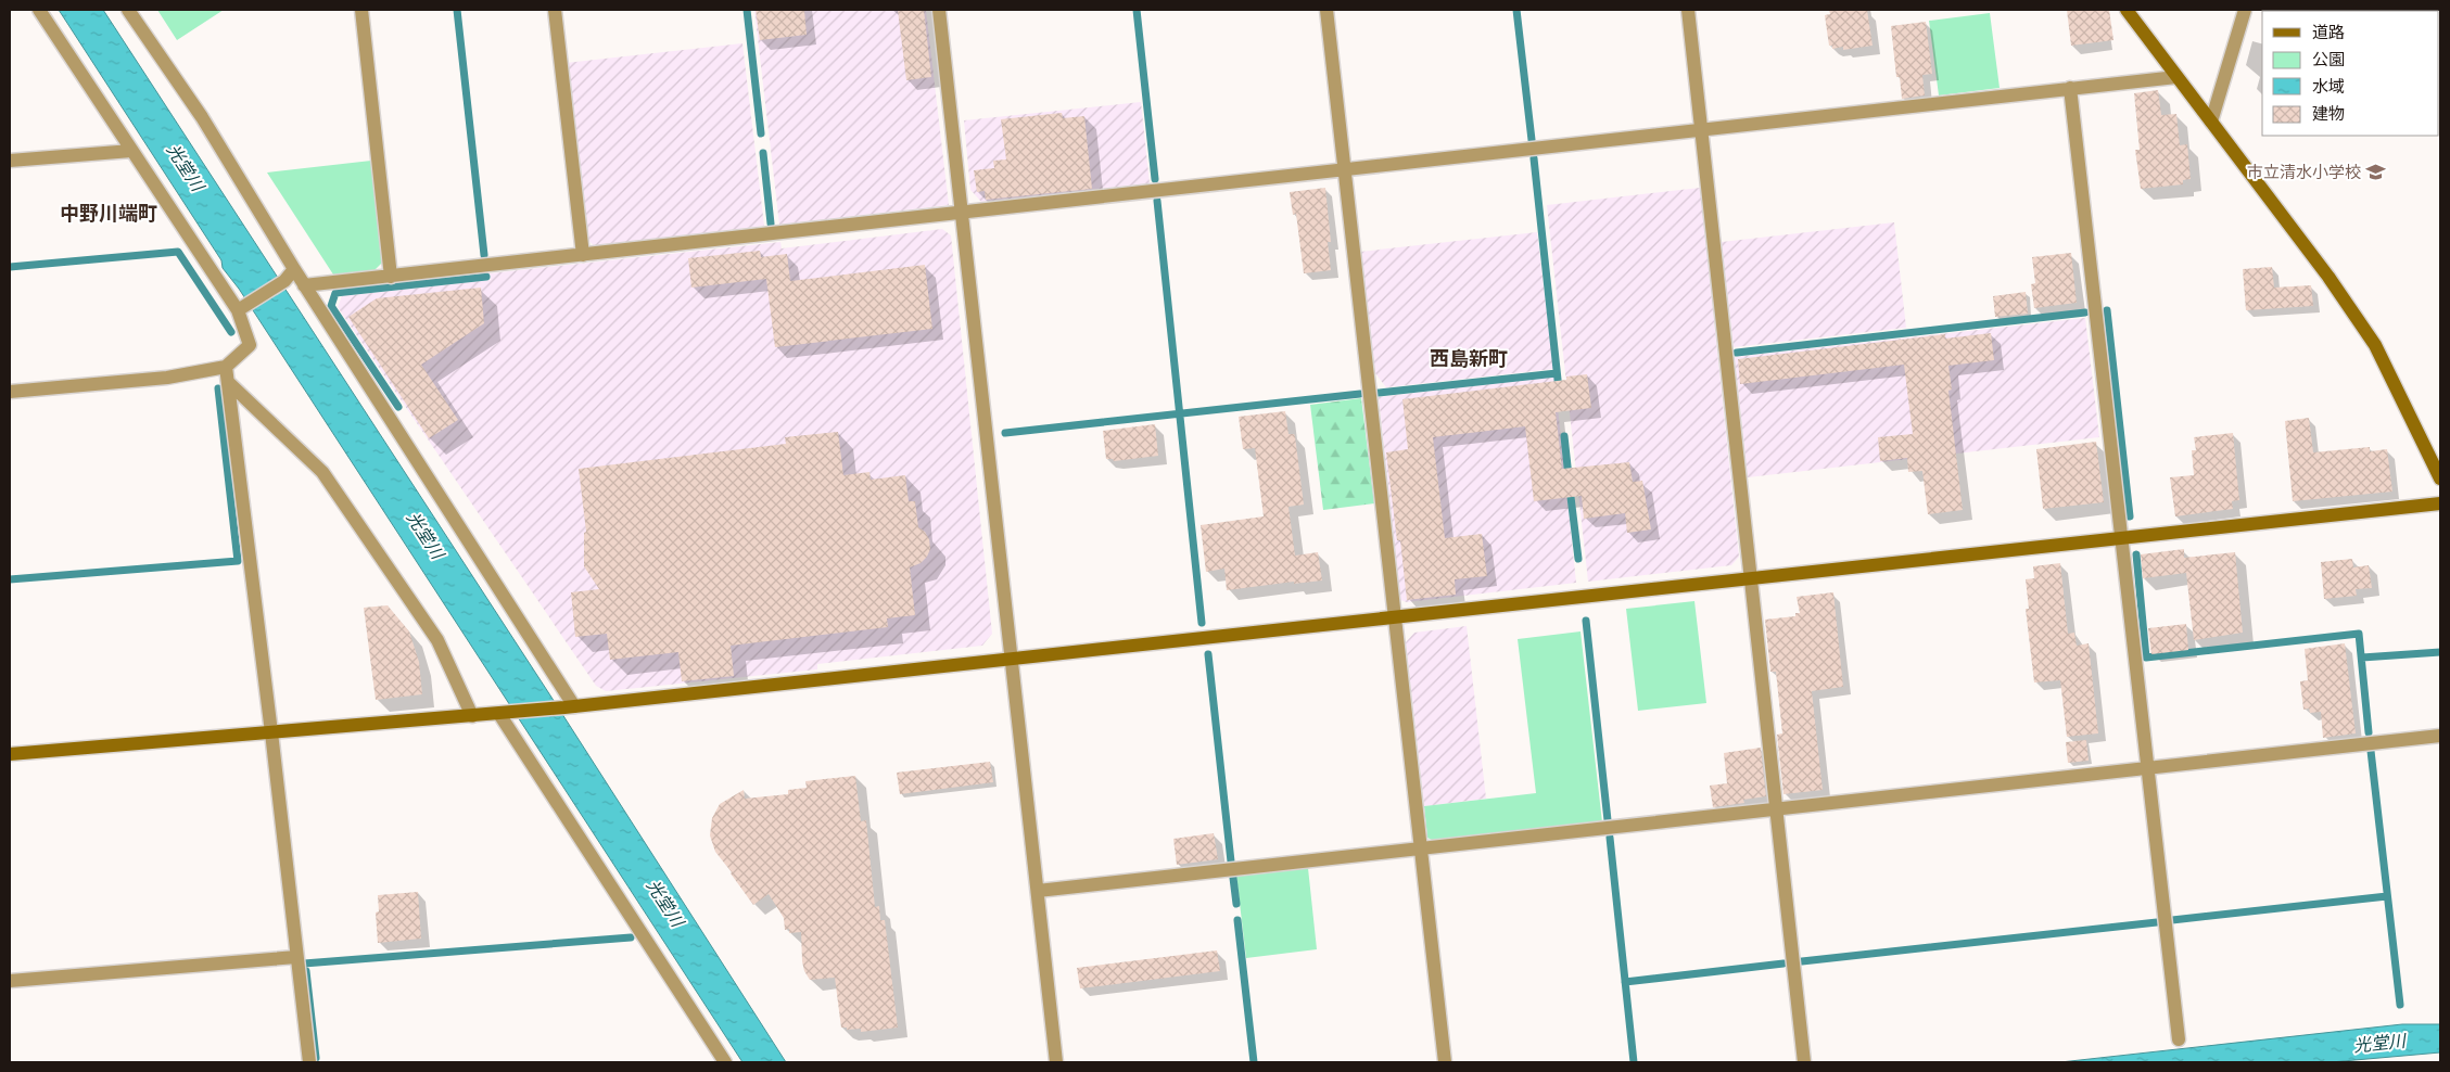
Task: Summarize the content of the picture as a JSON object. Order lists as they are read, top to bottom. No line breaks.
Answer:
{"districts":["中野川端町","西島新町"],"water":["光堂川"],"places":{"school or university":["市立清水小学校"]},"legend":["道路","公園","水域","建物"]}
